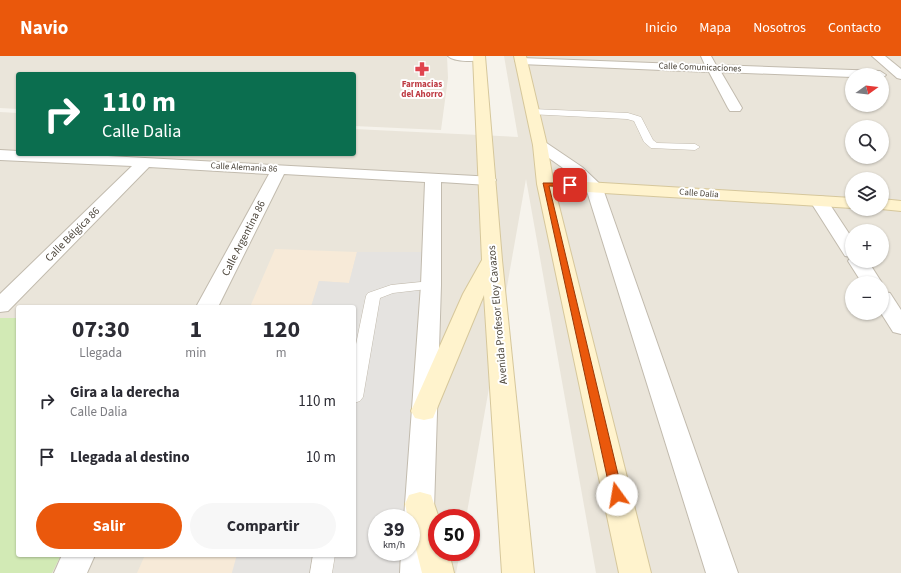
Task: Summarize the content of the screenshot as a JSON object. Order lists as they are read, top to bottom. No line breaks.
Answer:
{"streets":{"main road":["Calle Dalia","Avenida Profesor Eloy Cavazos"],"street":["Calle Comunicaciones","Calle Alemania 86","Calle Bélgica 86","Calle Argentina 86"]},"crossings":[["Calle Alemania 86","Calle Bélgica 86"],["Calle Alemania 86","Calle Argentina 86"],["Calle Alemania 86","Avenida Profesor Eloy Cavazos"]],"places":{"pharmacy":["Farmacias del Ahorro"]},"north":"right","page":{"header":"Navio","nav":["Inicio","Mapa","Nosotros","Contacto"],"map_buttons":["+","−"],"turn":["110 m","Calle Dalia"],"eta":["07:30","Llegada","1","min","120","m"],"list":[{"name":"Gira a la derecha","note":"Calle Dalia","value":"110 m"},{"name":"Llegada al destino","value":"10 m"}],"buttons":["Salir","Compartir"],"speed":"39 km/h","limit":"50"}}
